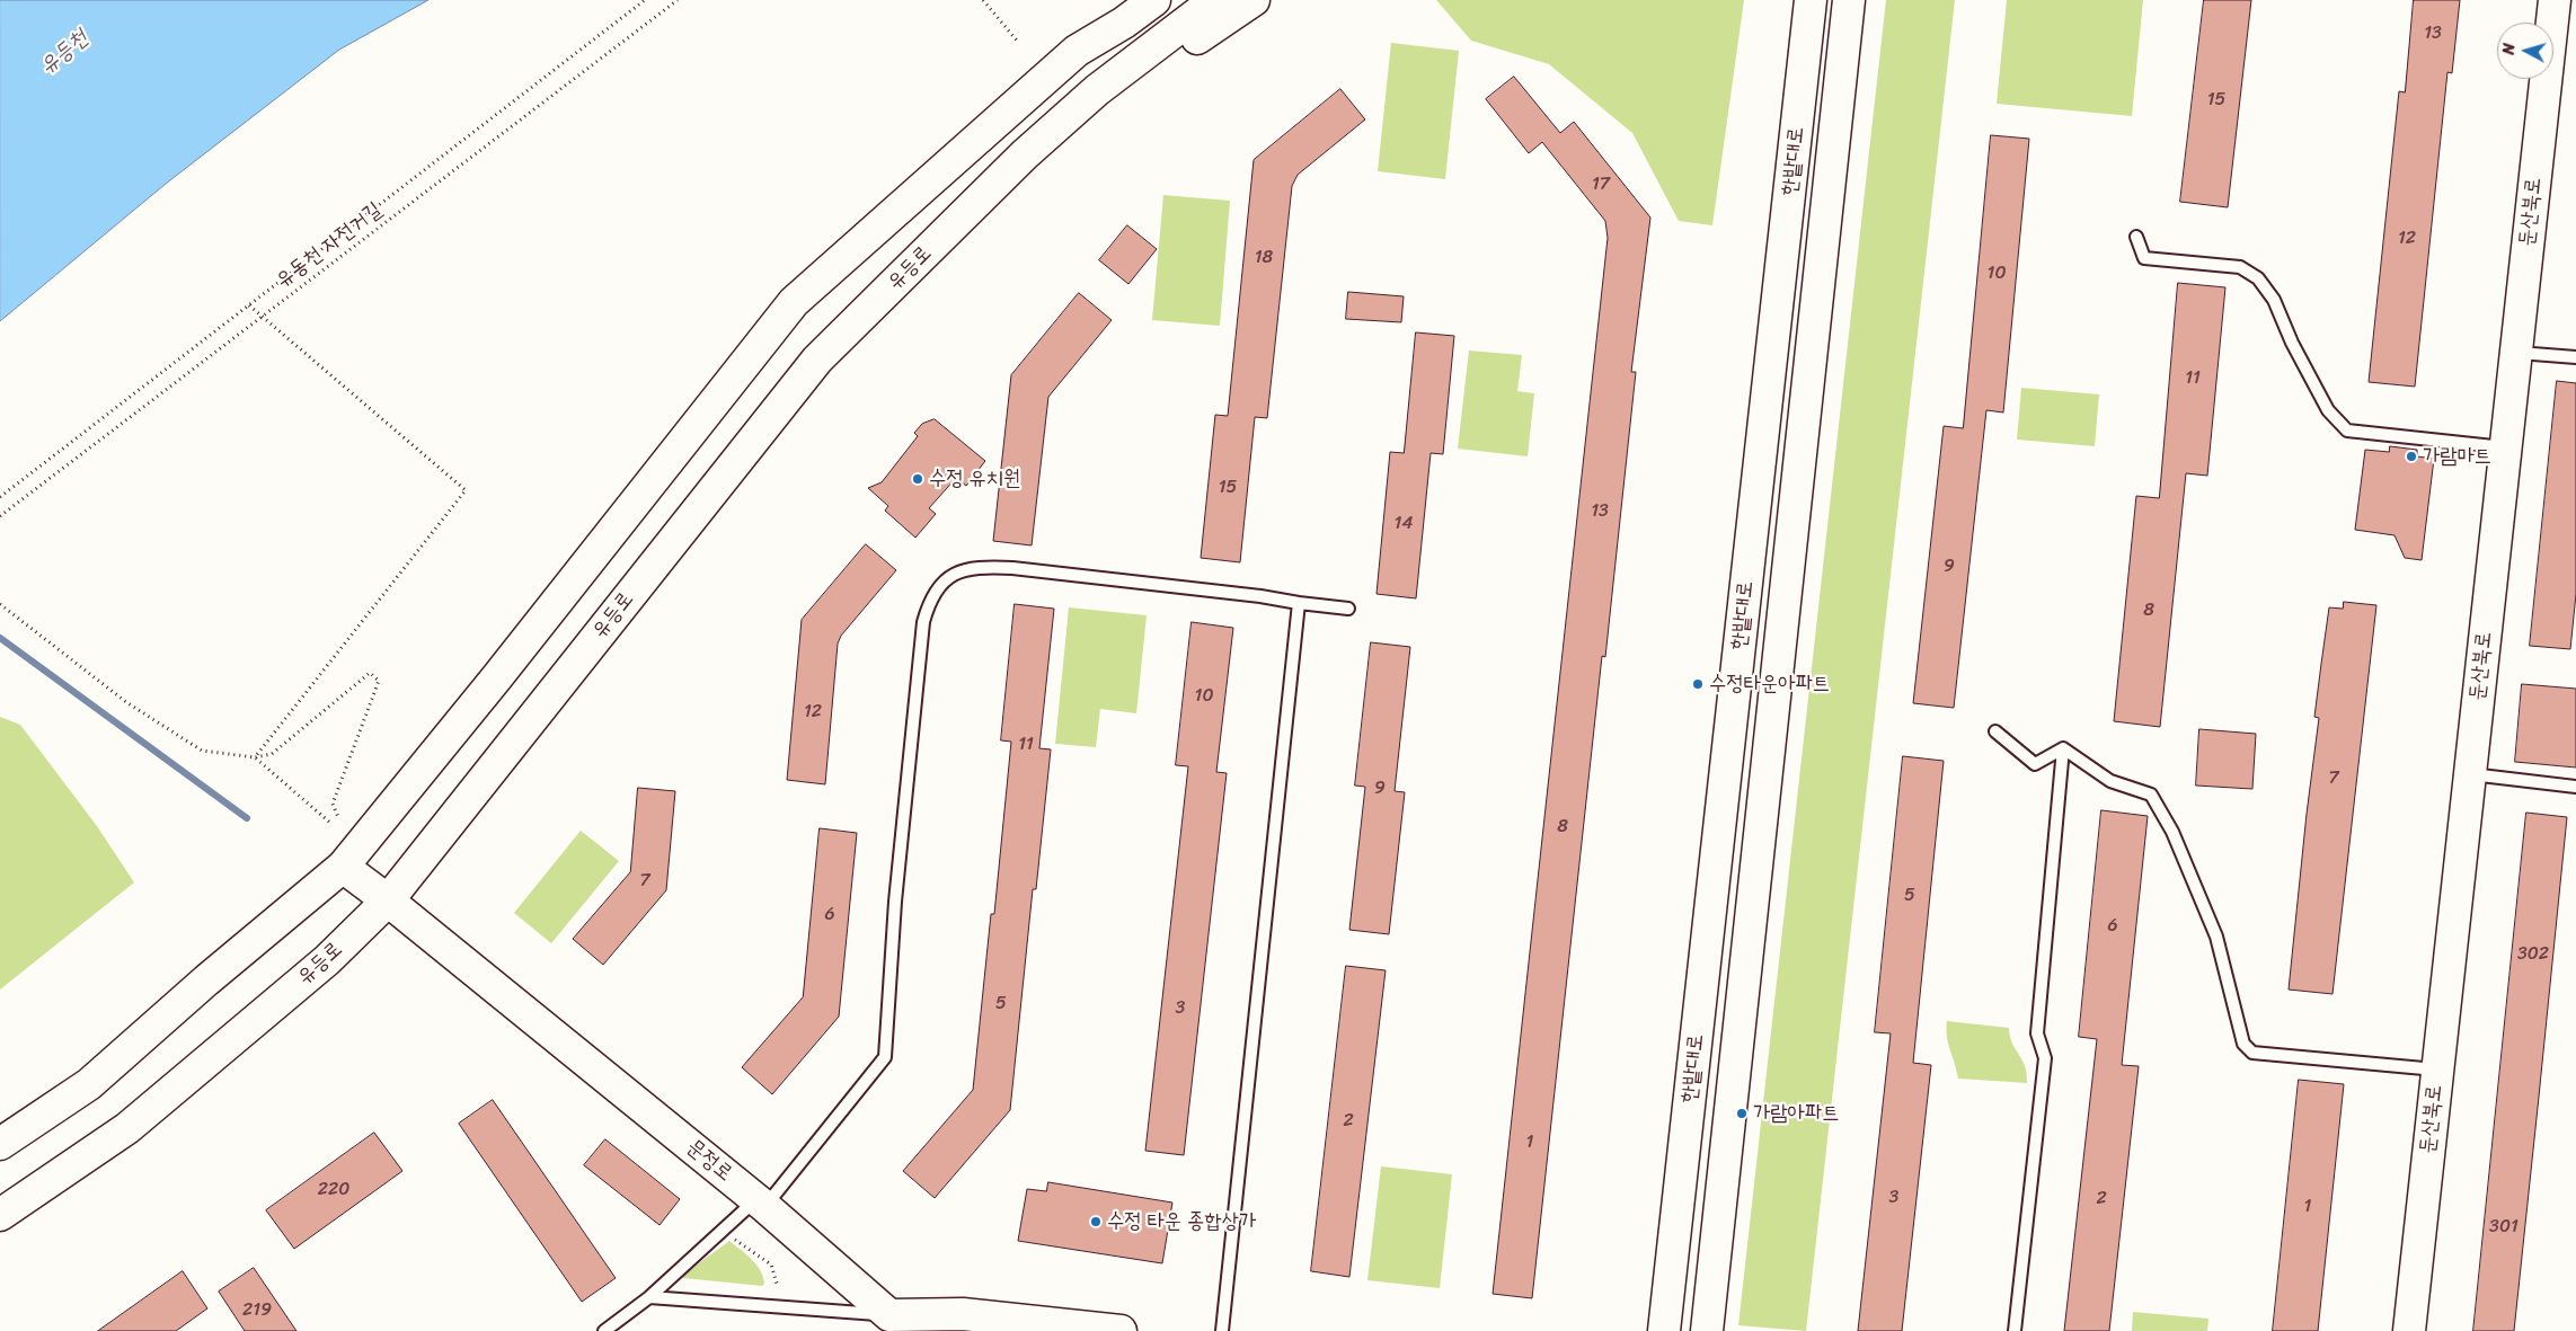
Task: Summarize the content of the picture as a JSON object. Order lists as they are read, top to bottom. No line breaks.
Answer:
{"streets":{"main road":["한밭대로","둔산북로","유등로","문정로"],"path":["유동천 자전거길"]},"crossings":[["유등로","문정로"]],"water":["유등천"],"places":["가람마트","수정 유치원","수정타운아파트","가람아파트","수정 타운 종합상가"],"house_numbers":["13","15","17","12","18","10","11","15","13","14","9","8","10","12","11","7","9","8","7","5","6","6","302","5","3","2","1","220","3","2","1","301","219"],"north":"left"}
